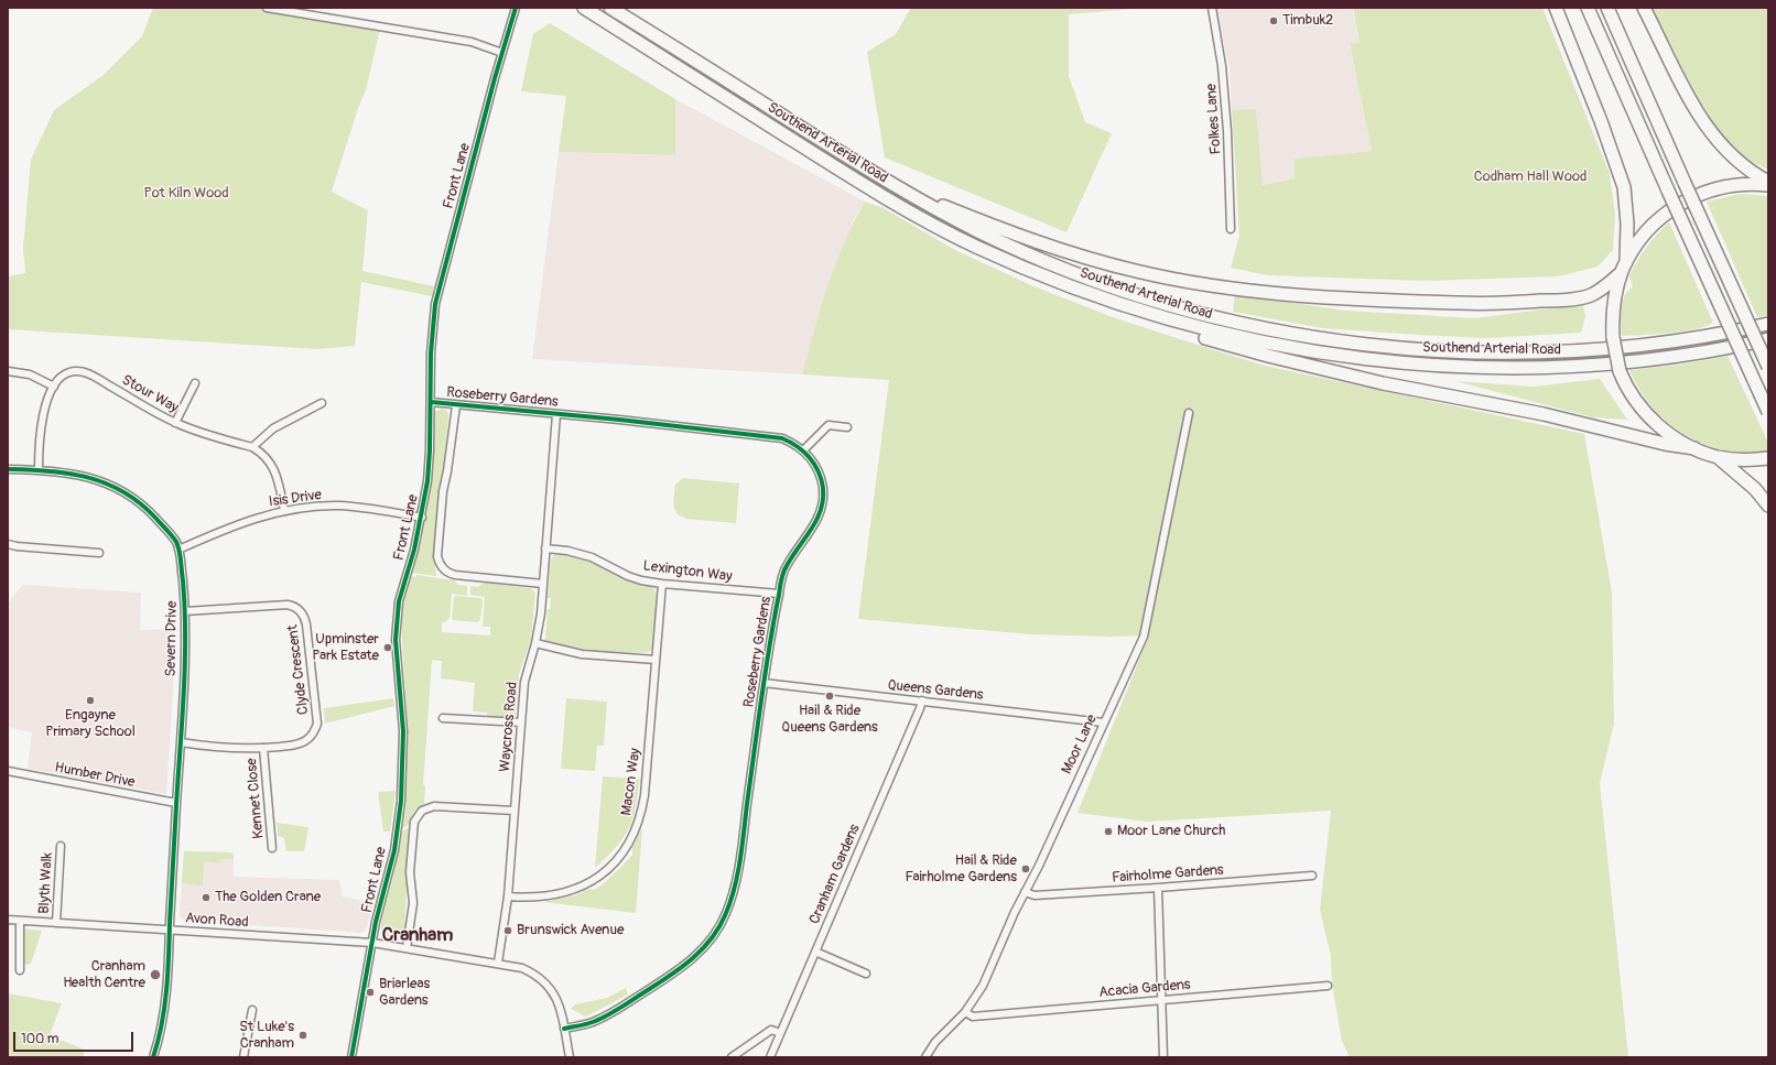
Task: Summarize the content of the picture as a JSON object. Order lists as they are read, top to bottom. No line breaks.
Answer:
{"streets":{"highway":["Southend Arterial Road"],"street":["Folkes Lane","Front Lane","Stour Way","Roseberry Gardens","Isis Drive","Lexington Way","Severn Drive","Clyde Crescent","Queens Gardens","Waycross Road","Moor Lane","Humber Drive","Macon Way","Kennet Close","Cranham Gardens","Fairholme Gardens","Blyth Walk","Avon Road","Acacia Gardens"]},"crossings":[["Front Lane","Roseberry Gardens"],["Front Lane","Isis Drive"],["Front Lane","Avon Road"],["Stour Way","Isis Drive"],["Stour Way","Severn Drive"],["Roseberry Gardens","Lexington Way"],["Roseberry Gardens","Queens Gardens"],["Roseberry Gardens","Waycross Road"],["Isis Drive","Severn Drive"],["Lexington Way","Waycross Road"],["Lexington Way","Macon Way"],["Severn Drive","Clyde Crescent"],["Severn Drive","Humber Drive"],["Severn Drive","Avon Road"],["Clyde Crescent","Kennet Close"],["Queens Gardens","Moor Lane"],["Queens Gardens","Cranham Gardens"],["Waycross Road","Macon Way"],["Moor Lane","Fairholme Gardens"],["Moor Lane","Acacia Gardens"],["Blyth Walk","Avon Road"]],"districts":["Cranham"],"parks":["Codham Hall Wood","Pot Kiln Wood"],"places":["Timbuk2","Upminster Park Estate","Hail & Ride Queens Gardens","Engayne Primary School","Moor Lane Church","Hail & Ride Fairholme Gardens","The Golden Crane","Brunswick Avenue","Cranham Health Centre","Briarleas Gardens","St Luke's Cranham"],"scale_bar":"100 m"}
